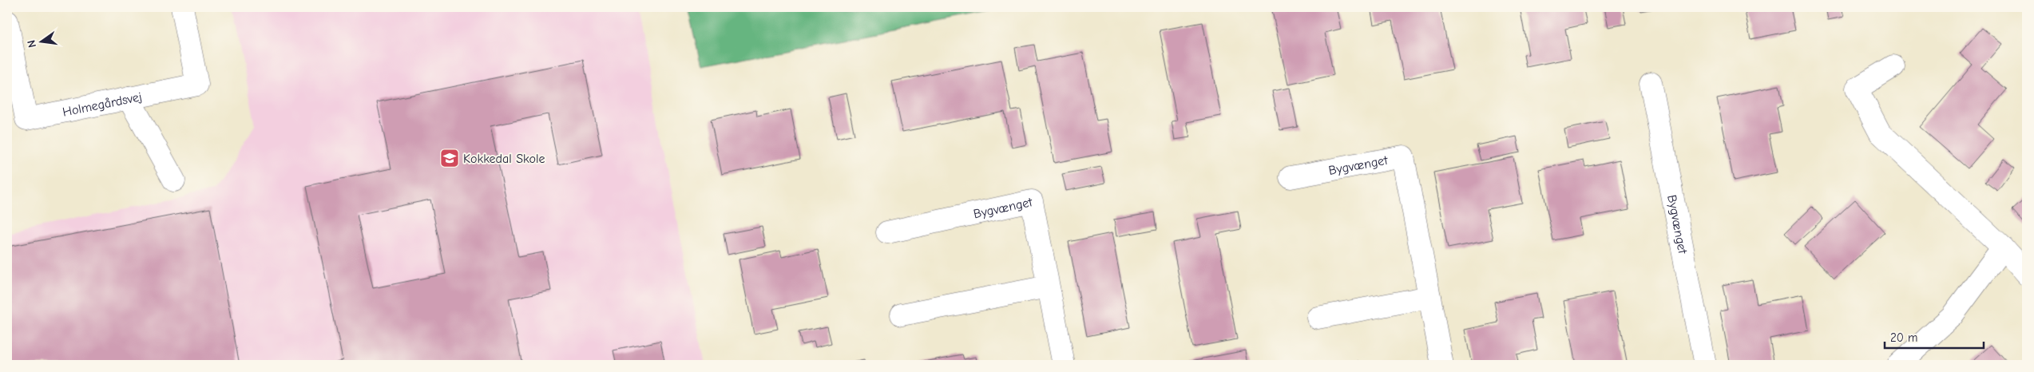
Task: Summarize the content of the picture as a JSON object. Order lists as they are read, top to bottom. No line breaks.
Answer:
{"streets":{"street":["Holmegårdsvej","Bygvænget"]},"places":{"school or university":["Kokkedal Skole"]},"scale_bar":"20 m","north":"left"}
